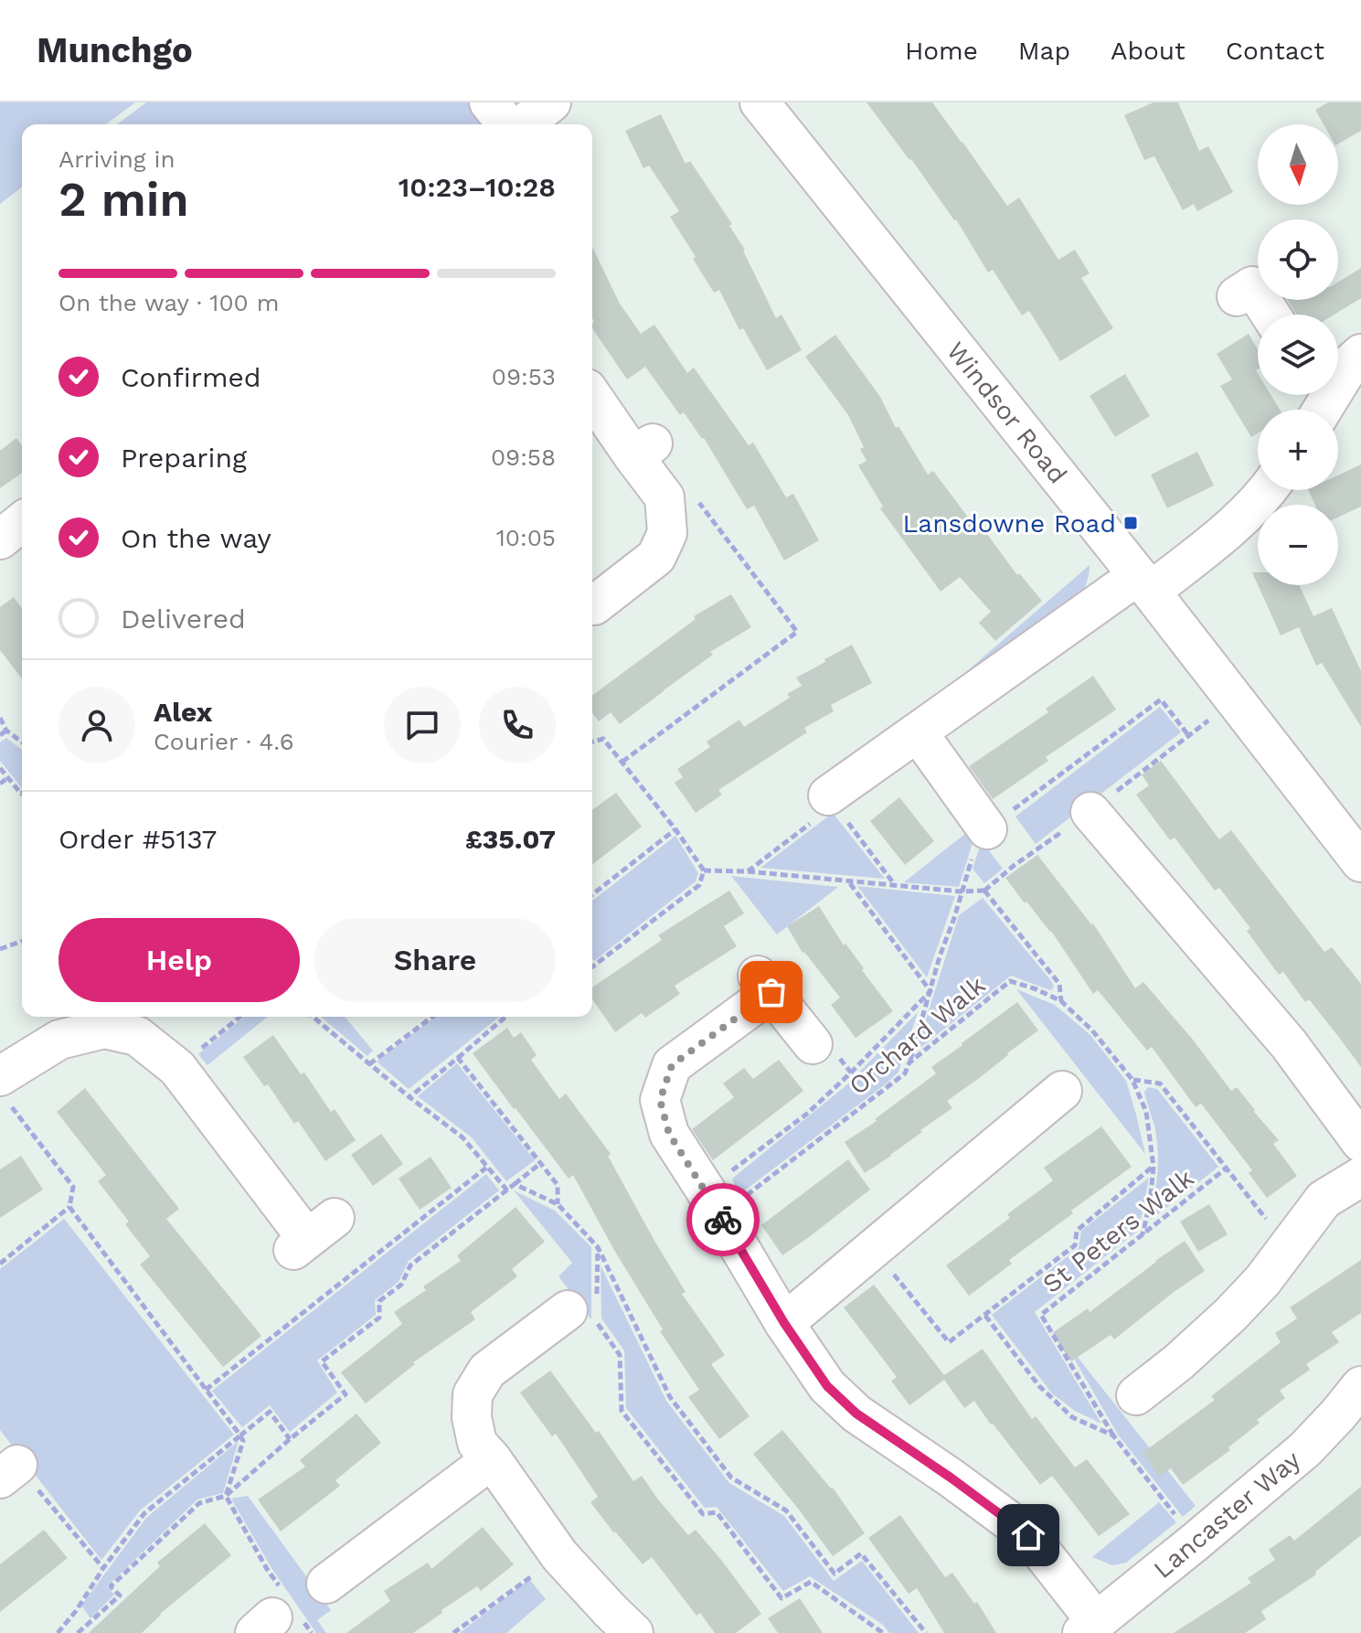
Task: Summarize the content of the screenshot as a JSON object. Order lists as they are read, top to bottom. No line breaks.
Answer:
{"streets":{"street":["Windsor Road","Lancaster Way"],"path":["Orchard Walk","St Peters Walk"]},"crossings":[["Orchard Walk","St Peters Walk"],["St Peters Walk","Lancaster Way"]],"places":{"transit":["Lansdowne Road"]},"north":"bottom","page":{"header":"Munchgo","nav":["Home","Map","About","Contact"],"map_buttons":["+","−"],"heading":["2 min","Arriving in","10:23–10:28"],"panel":["Alex","Courier · 4.6","Order #5137","£35.07"],"bar":"On the way · 100 m","list":[["Confirmed","09:53"],["Preparing","09:58"],["On the way","10:05"],"Delivered"],"buttons":["Help","Share"]}}
